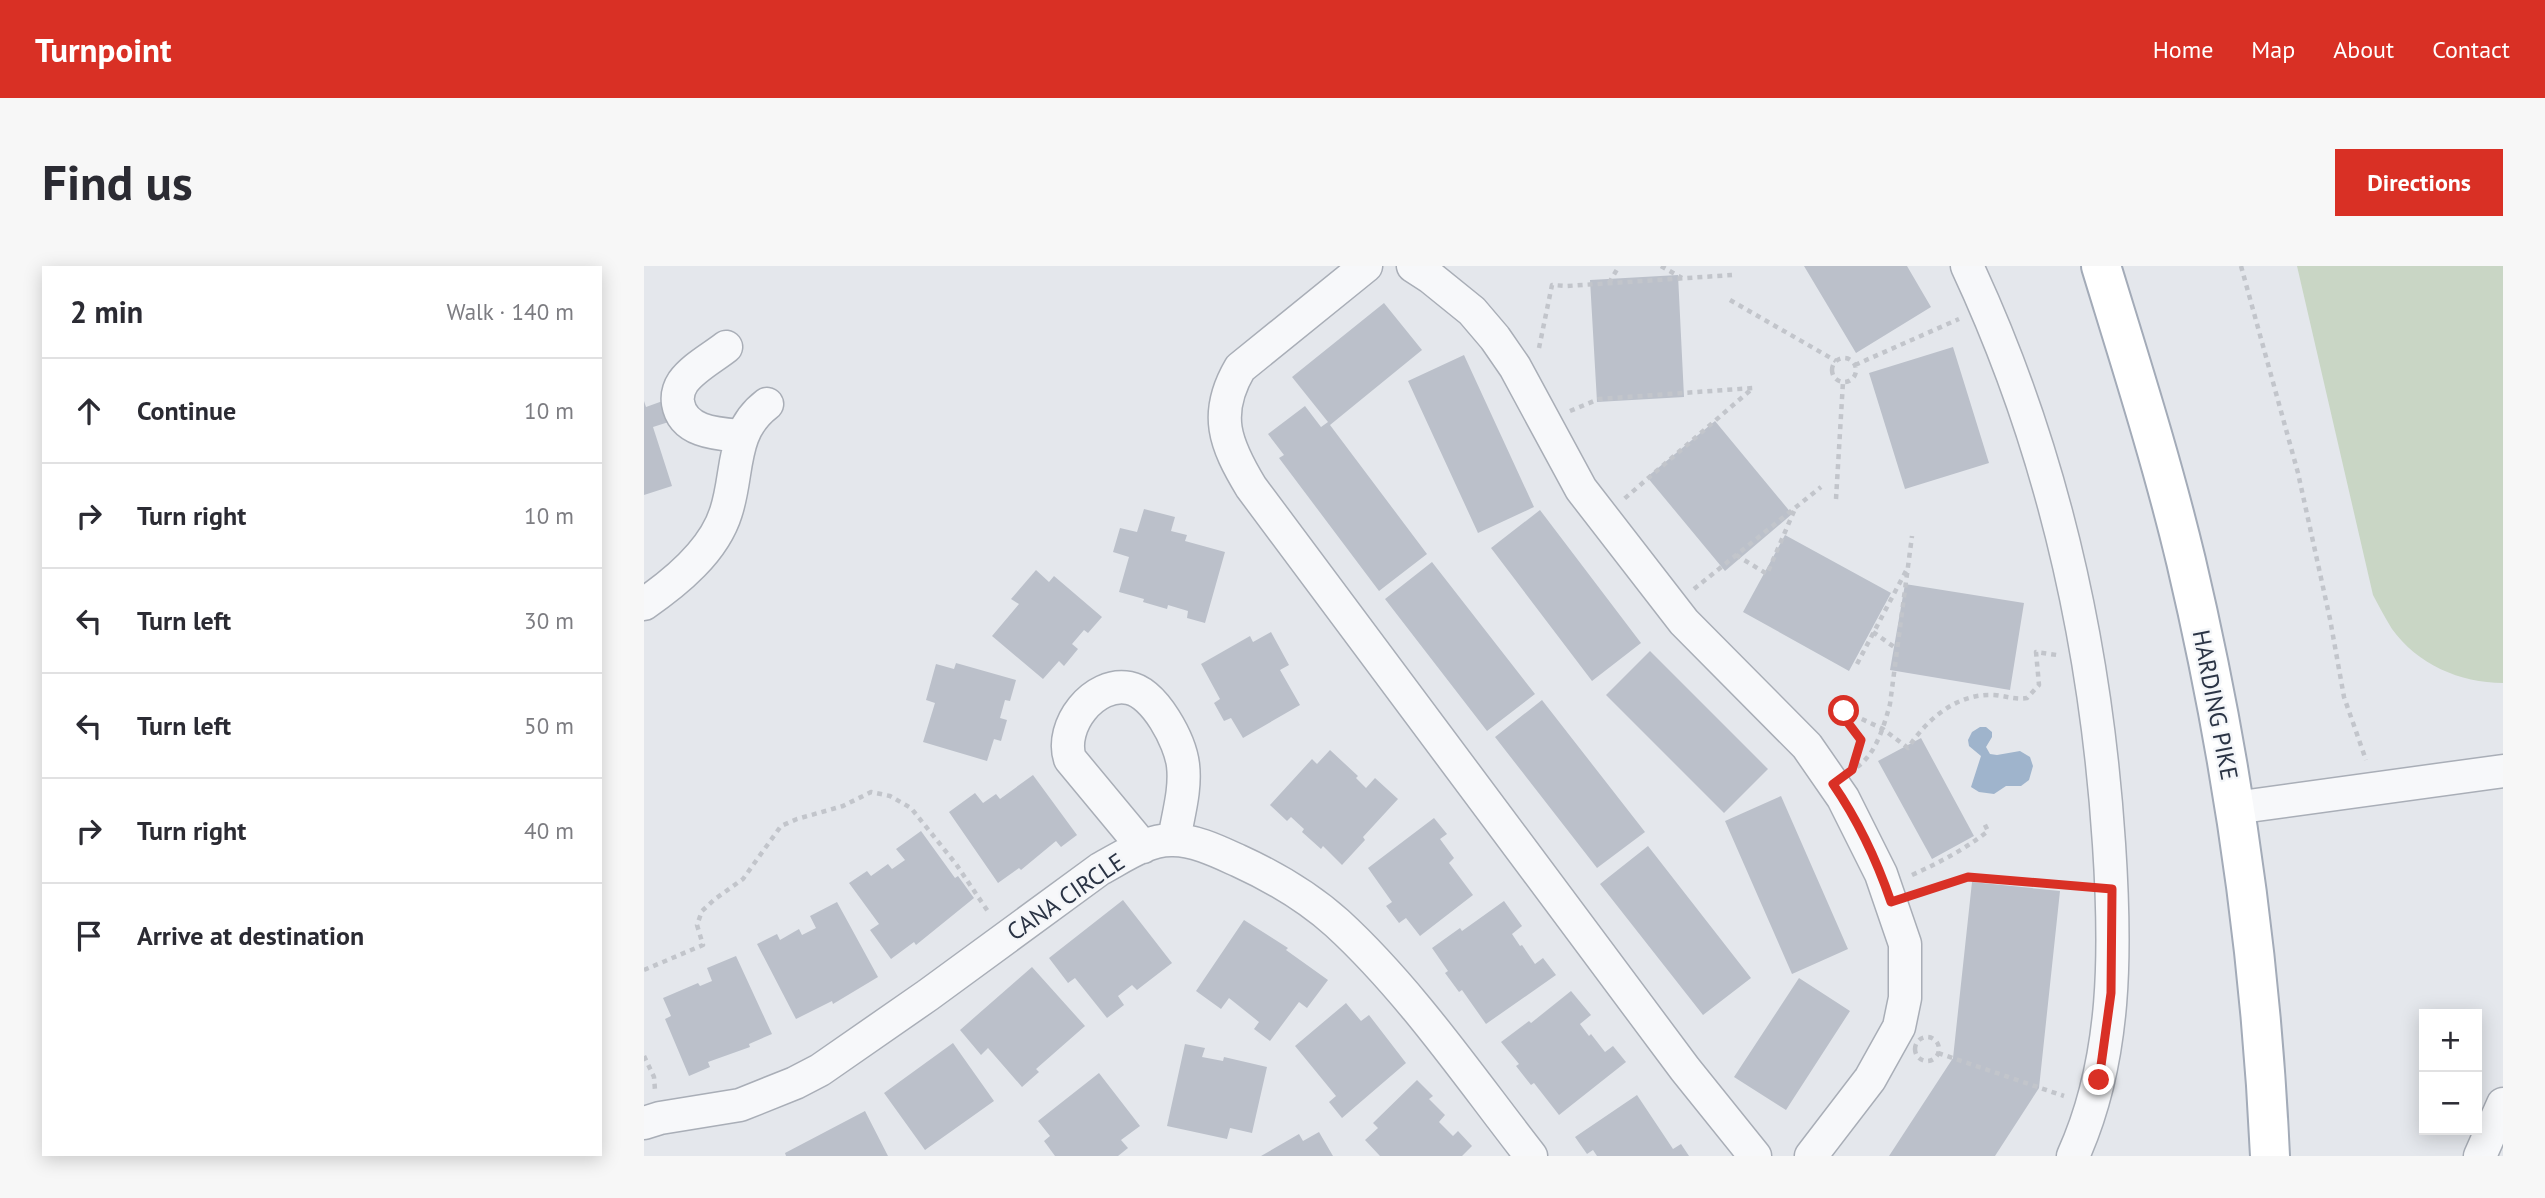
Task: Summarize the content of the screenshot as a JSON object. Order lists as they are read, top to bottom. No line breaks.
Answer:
{"streets":{"main road":["HARDING PIKE"],"street":["CANA CIRCLE"]},"page":{"header":"Turnpoint","nav":["Home","Map","About","Contact"],"buttons":"Directions","title":"Find us","heading":["2 min","Walk · 140 m"],"list":[["Continue","10 m"],["Turn right","10 m"],["Turn left","30 m"],["Turn left","50 m"],["Turn right","40 m"],"Arrive at destination"],"map_buttons":["+","−"]}}
